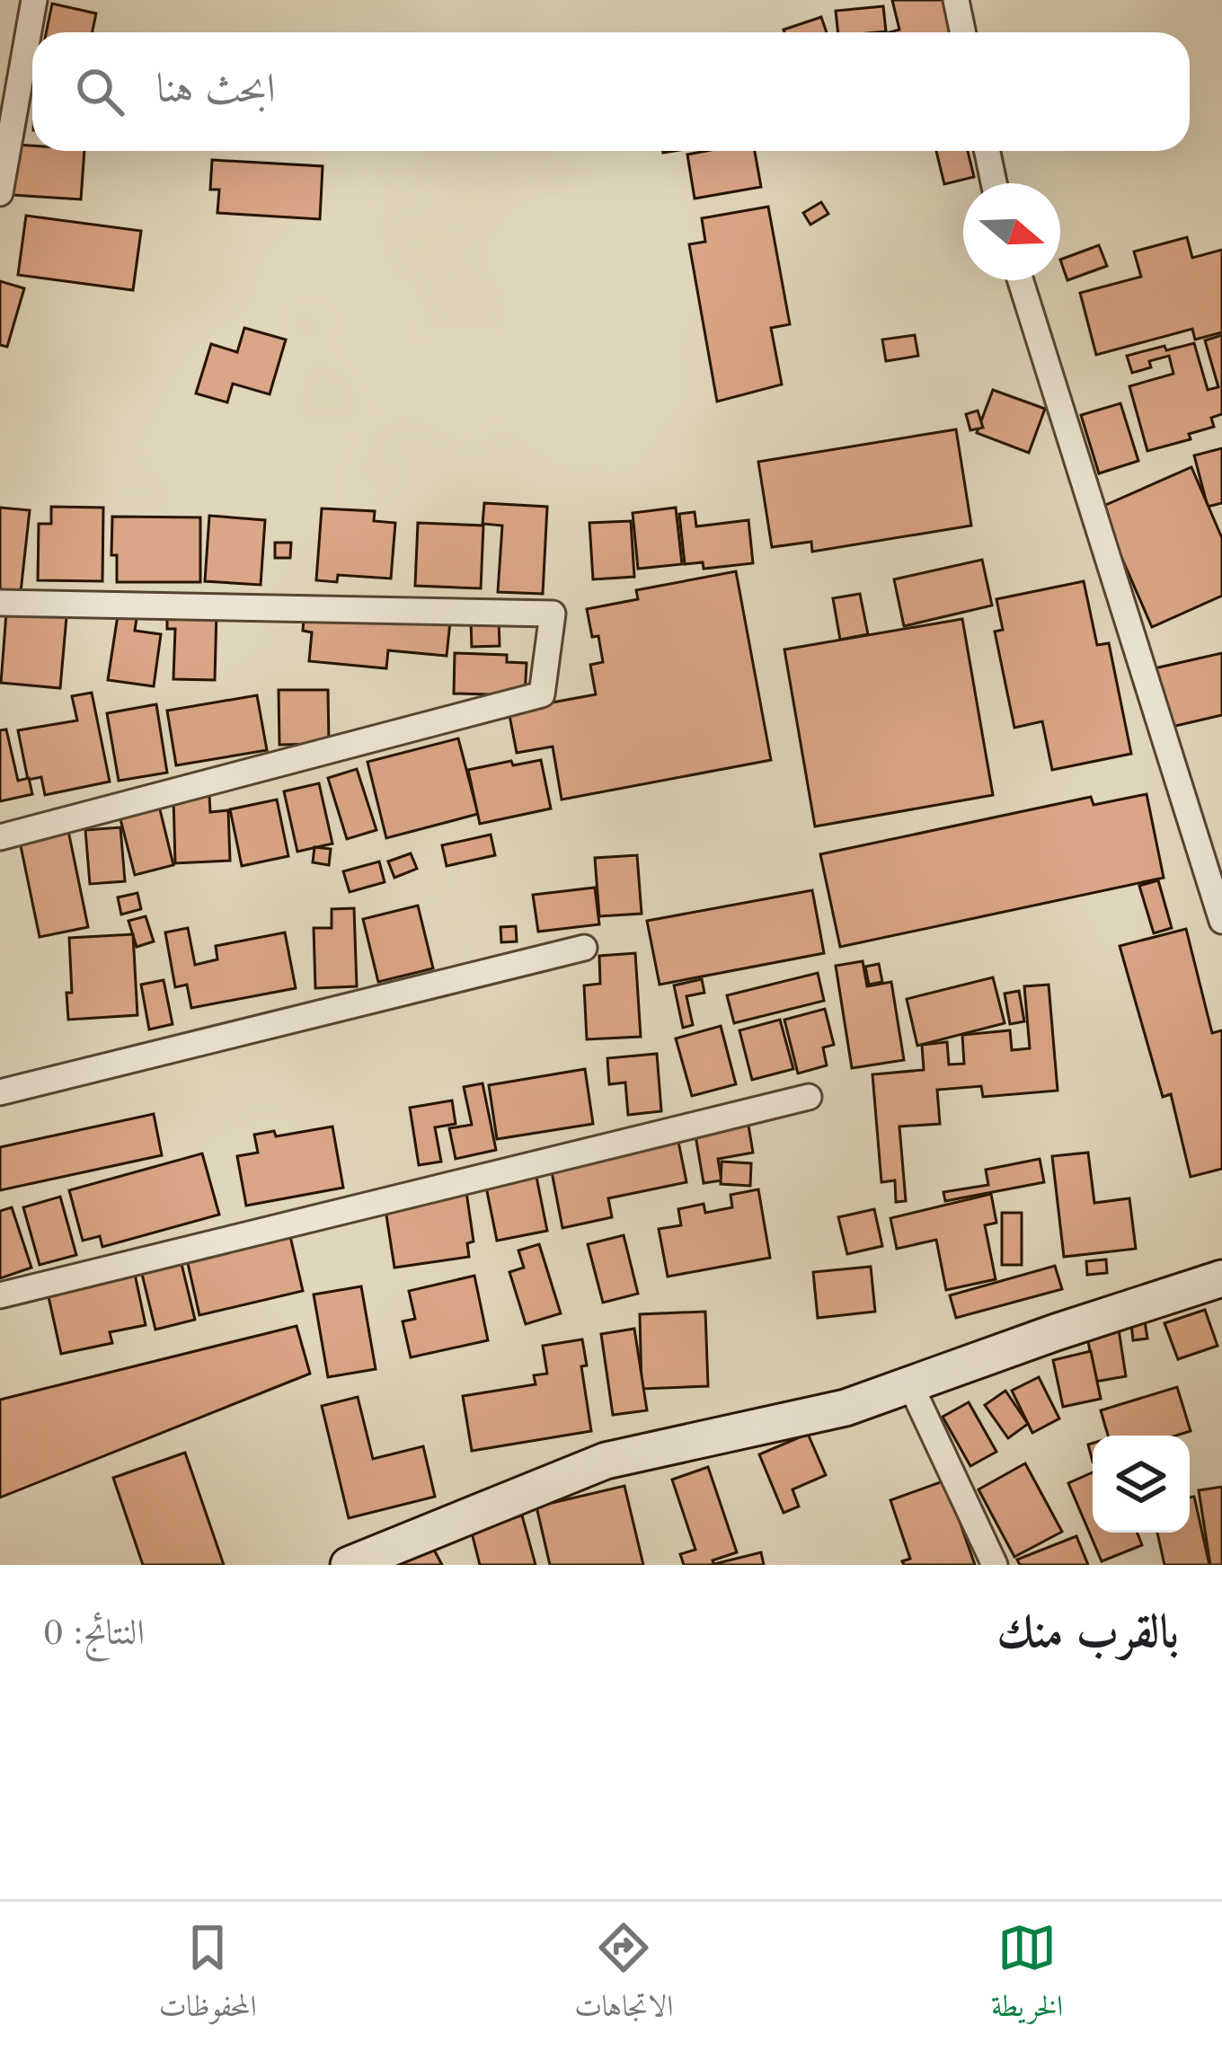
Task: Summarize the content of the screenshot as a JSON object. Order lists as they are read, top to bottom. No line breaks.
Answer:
{"north":"right","page":{"search":"ابحث هنا","heading":["بالقرب منك","النتائج: 0"],"nav":["الخريطة","الاتجاهات","المحفوظات"]}}
